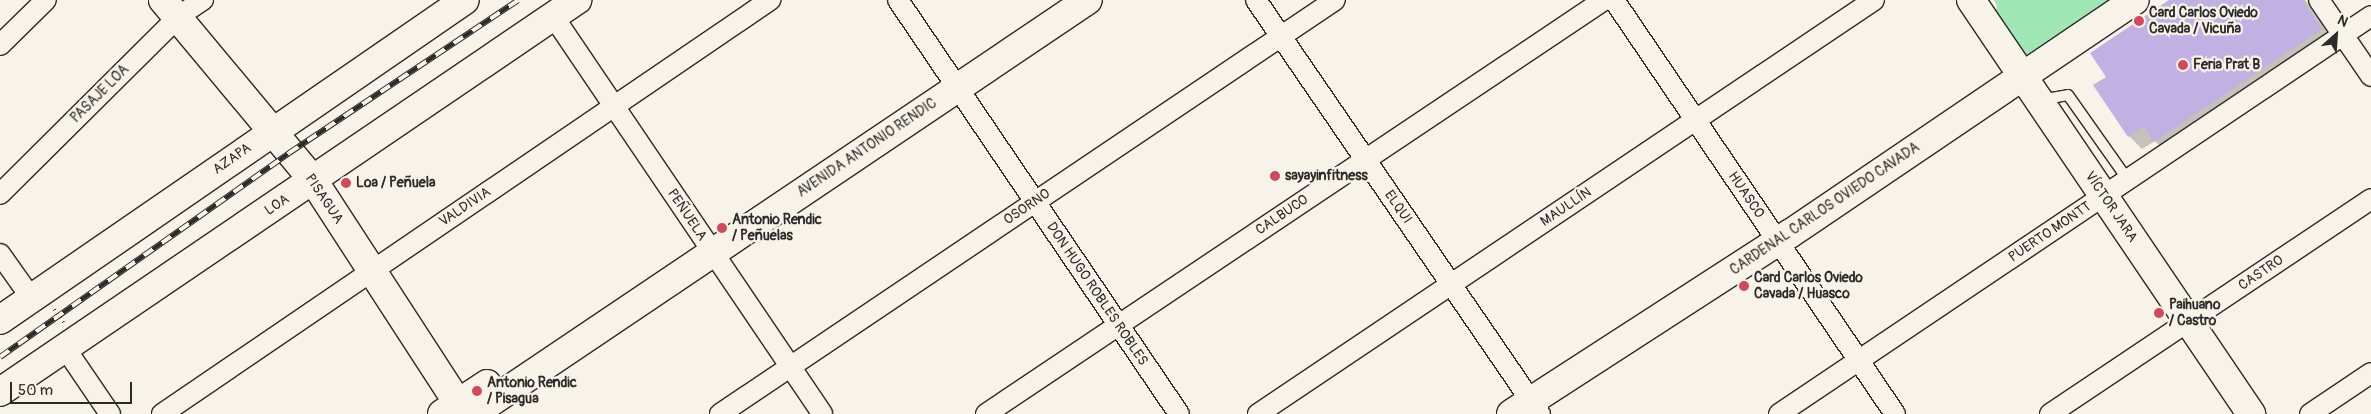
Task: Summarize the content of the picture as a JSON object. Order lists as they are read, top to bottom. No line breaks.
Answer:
{"streets":{"street":["PASAJE LOA","AVENIDA ANTONIO RENDIC","AZAPA","HUASCO","PISAGUA","LOA","VALDIVIA","OSORNO","ELQUI","MAULLÍN","VÍCTOR JARA","CARDENAL CARLOS OVIEDO CAVADA","PEÑUELA","CALBUCO","PUERTO MONTT","CASTRO","DON HUGO ROBLES ROBLES"]},"crossings":[["PASAJE LOA","PISAGUA"],["AVENIDA ANTONIO RENDIC","PISAGUA"],["AVENIDA ANTONIO RENDIC","PEÑUELA"],["AVENIDA ANTONIO RENDIC","DON HUGO ROBLES ROBLES"],["AZAPA","PISAGUA"],["HUASCO","MAULLÍN"],["HUASCO","CARDENAL CARLOS OVIEDO CAVADA"],["HUASCO","PUERTO MONTT"],["PISAGUA","LOA"],["PISAGUA","VALDIVIA"],["LOA","PEÑUELA"],["VALDIVIA","PEÑUELA"],["OSORNO","ELQUI"],["OSORNO","PEÑUELA"],["OSORNO","DON HUGO ROBLES ROBLES"],["ELQUI","MAULLÍN"],["ELQUI","CARDENAL CARLOS OVIEDO CAVADA"],["ELQUI","CALBUCO"],["VÍCTOR JARA","CARDENAL CARLOS OVIEDO CAVADA"],["VÍCTOR JARA","PUERTO MONTT"],["VÍCTOR JARA","CASTRO"],["CALBUCO","DON HUGO ROBLES ROBLES"]],"places":["Card Carlos Oviedo Cavada / Vicuña","Feria Prat B","sayayinfitness","Loa / Peñuela","Antonio Rendic / Peñuelas","Card Carlos Oviedo Cavada / Huasco","Paihuano / Castro","Antonio Rendic / Pisagua"],"scale_bar":"50 m","north":"top right"}
